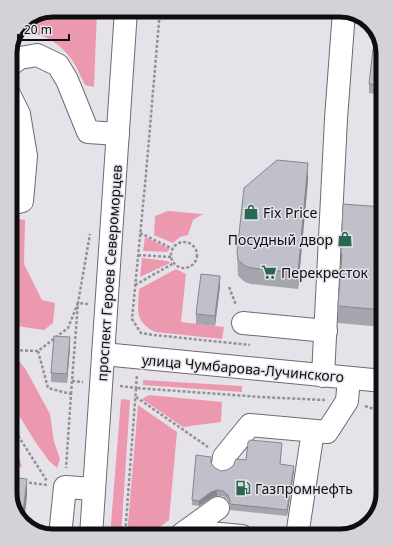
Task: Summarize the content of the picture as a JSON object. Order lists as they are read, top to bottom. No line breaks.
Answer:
{"streets":{"street":["проспект Героев Североморцев","улица Чумбарова-Лучинского"]},"crossings":[["проспект Героев Североморцев","улица Чумбарова-Лучинского"]],"places":{"shop":["Fix Price","Посудный двор"],"supermarket":["Перекресток"],"fuel station":["Газпромнефть"]},"scale_bar":"20 m"}
